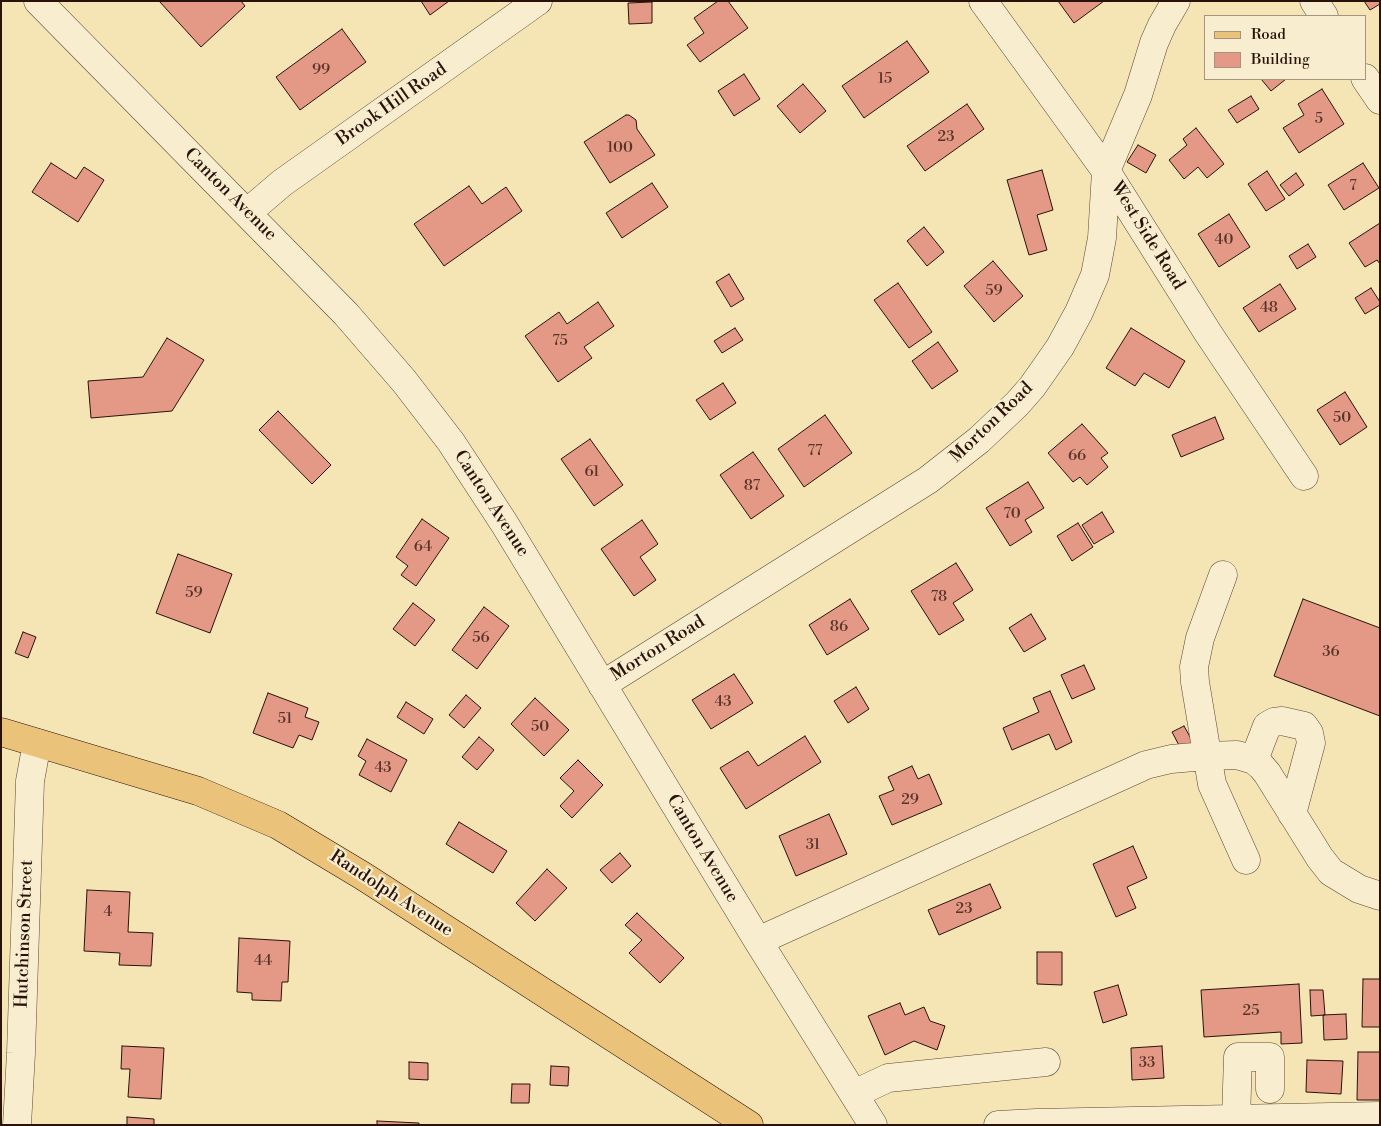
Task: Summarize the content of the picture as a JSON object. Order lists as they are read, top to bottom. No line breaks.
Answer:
{"streets":{"main road":["Randolph Avenue"],"street":["Brook Hill Road","Canton Avenue","West Side Road","Morton Road","Hutchinson Street"]},"crossings":[["Brook Hill Road","Canton Avenue"],["Canton Avenue","Morton Road"],["West Side Road","Morton Road"],["Randolph Avenue","Hutchinson Street"]],"house_numbers":["99","15","5","23","100","7","40","59","48","75","50","77","66","61","87","70","64","59","78","86","56","36","43","51","50","43","29","31","23","4","44","25","33"],"legend":["Road","Building"]}
